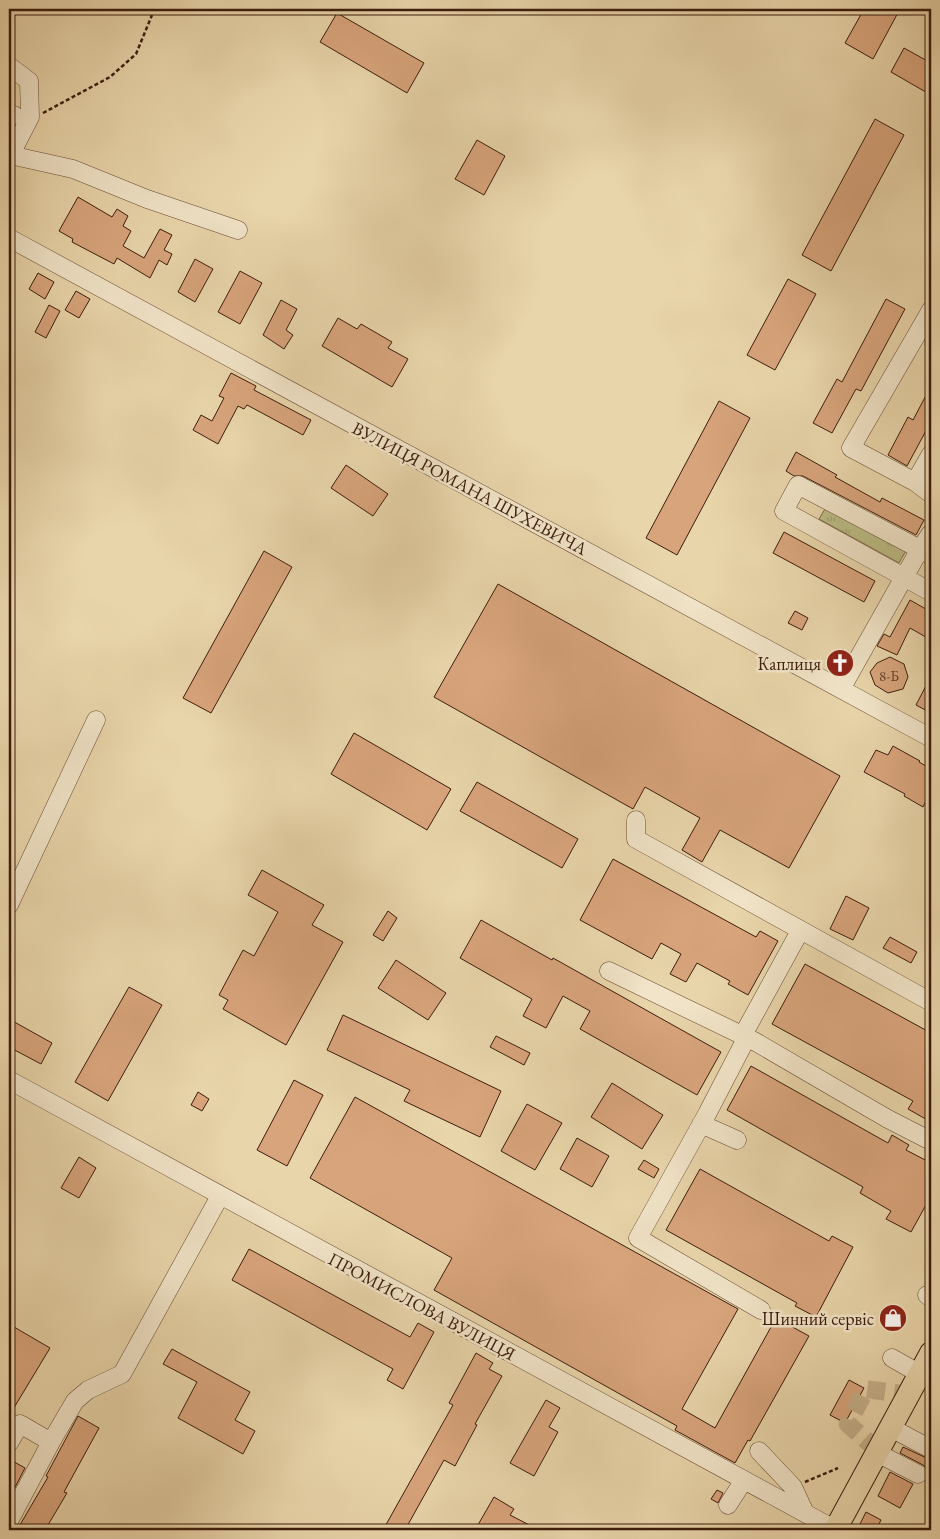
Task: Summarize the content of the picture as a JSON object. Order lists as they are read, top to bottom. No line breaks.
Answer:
{"streets":{"street":["ВУЛИЦЯ РОМАНА ШУХЕВИЧА","ПРОМИСЛОВА ВУЛИЦЯ"]},"places":{"church":["Каплиця"],"shop":["Шинний сервіс"]},"house_numbers":["8-Б"]}
